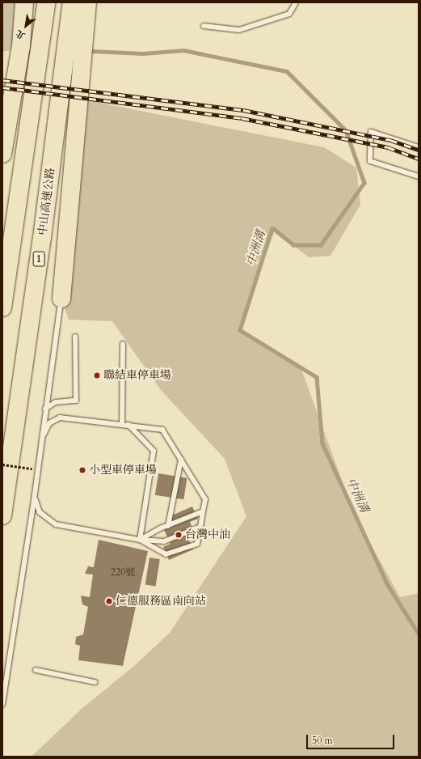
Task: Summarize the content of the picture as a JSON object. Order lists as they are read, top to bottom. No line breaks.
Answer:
{"streets":{"highway":["中山高速公路","1"]},"water":["中洲溝"],"places":["聯結車停車場","小型車停車場","台灣中油","仁德服務區南向站"],"house_numbers":["220號"],"scale_bar":"50 m","north":"bottom left"}
